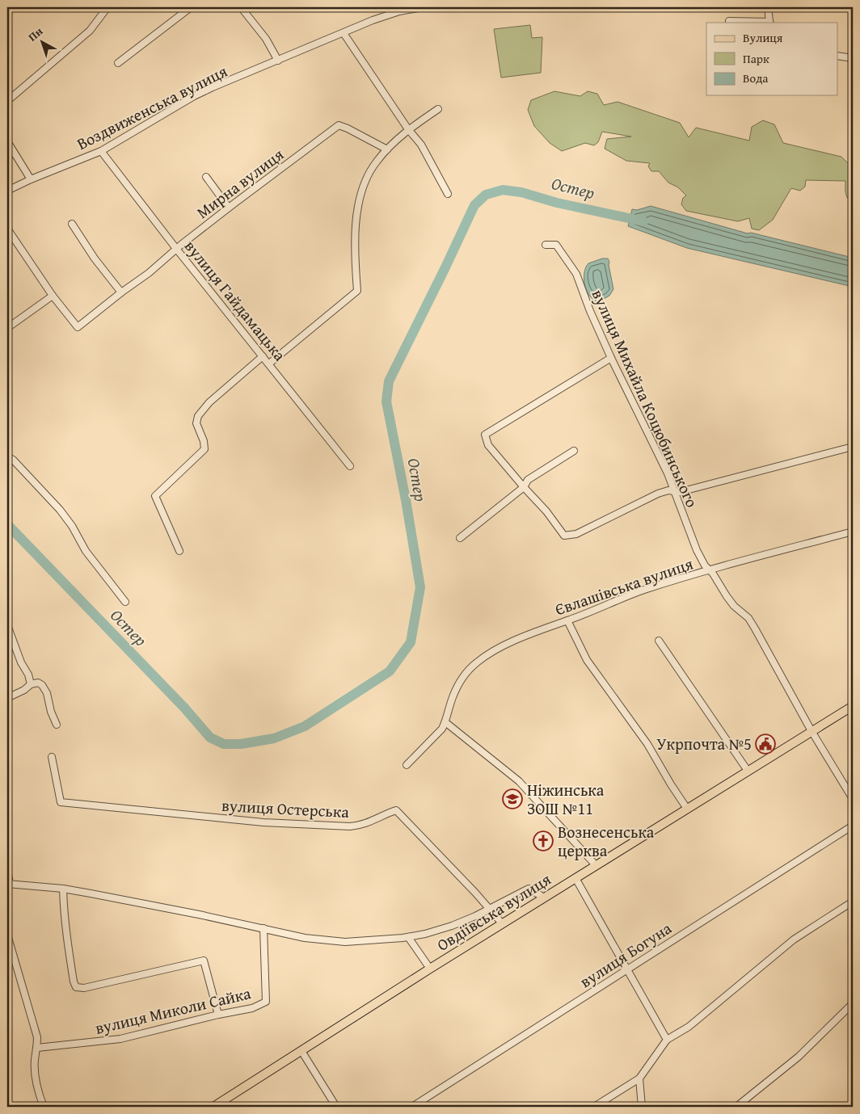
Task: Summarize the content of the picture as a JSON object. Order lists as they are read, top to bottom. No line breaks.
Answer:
{"streets":{"main road":["Овдіївська вулиця"],"street":["Воздвиженська вулиця","Мирна вулиця","вулиця Гайдамацька","вулиця Михайла Коцюбинського","Євлашівська вулиця","вулиця Остерська","вулиця Богуна","вулиця Миколи Сайка"]},"crossings":[["Воздвиженська вулиця","вулиця Гайдамацька"],["Мирна вулиця","вулиця Гайдамацька"],["вулиця Михайла Коцюбинського","Євлашівська вулиця"],["вулиця Михайла Коцюбинського","Овдіївська вулиця"],["вулиця Остерська","Овдіївська вулиця"]],"water":["Остер"],"places":{"public building":["Укрпочта №5"],"school or university":["Ніжинська ЗОШ №11"],"church":["Вознесенська церква"]},"legend":["Вулиця","Парк","Вода"],"north":"top left"}
